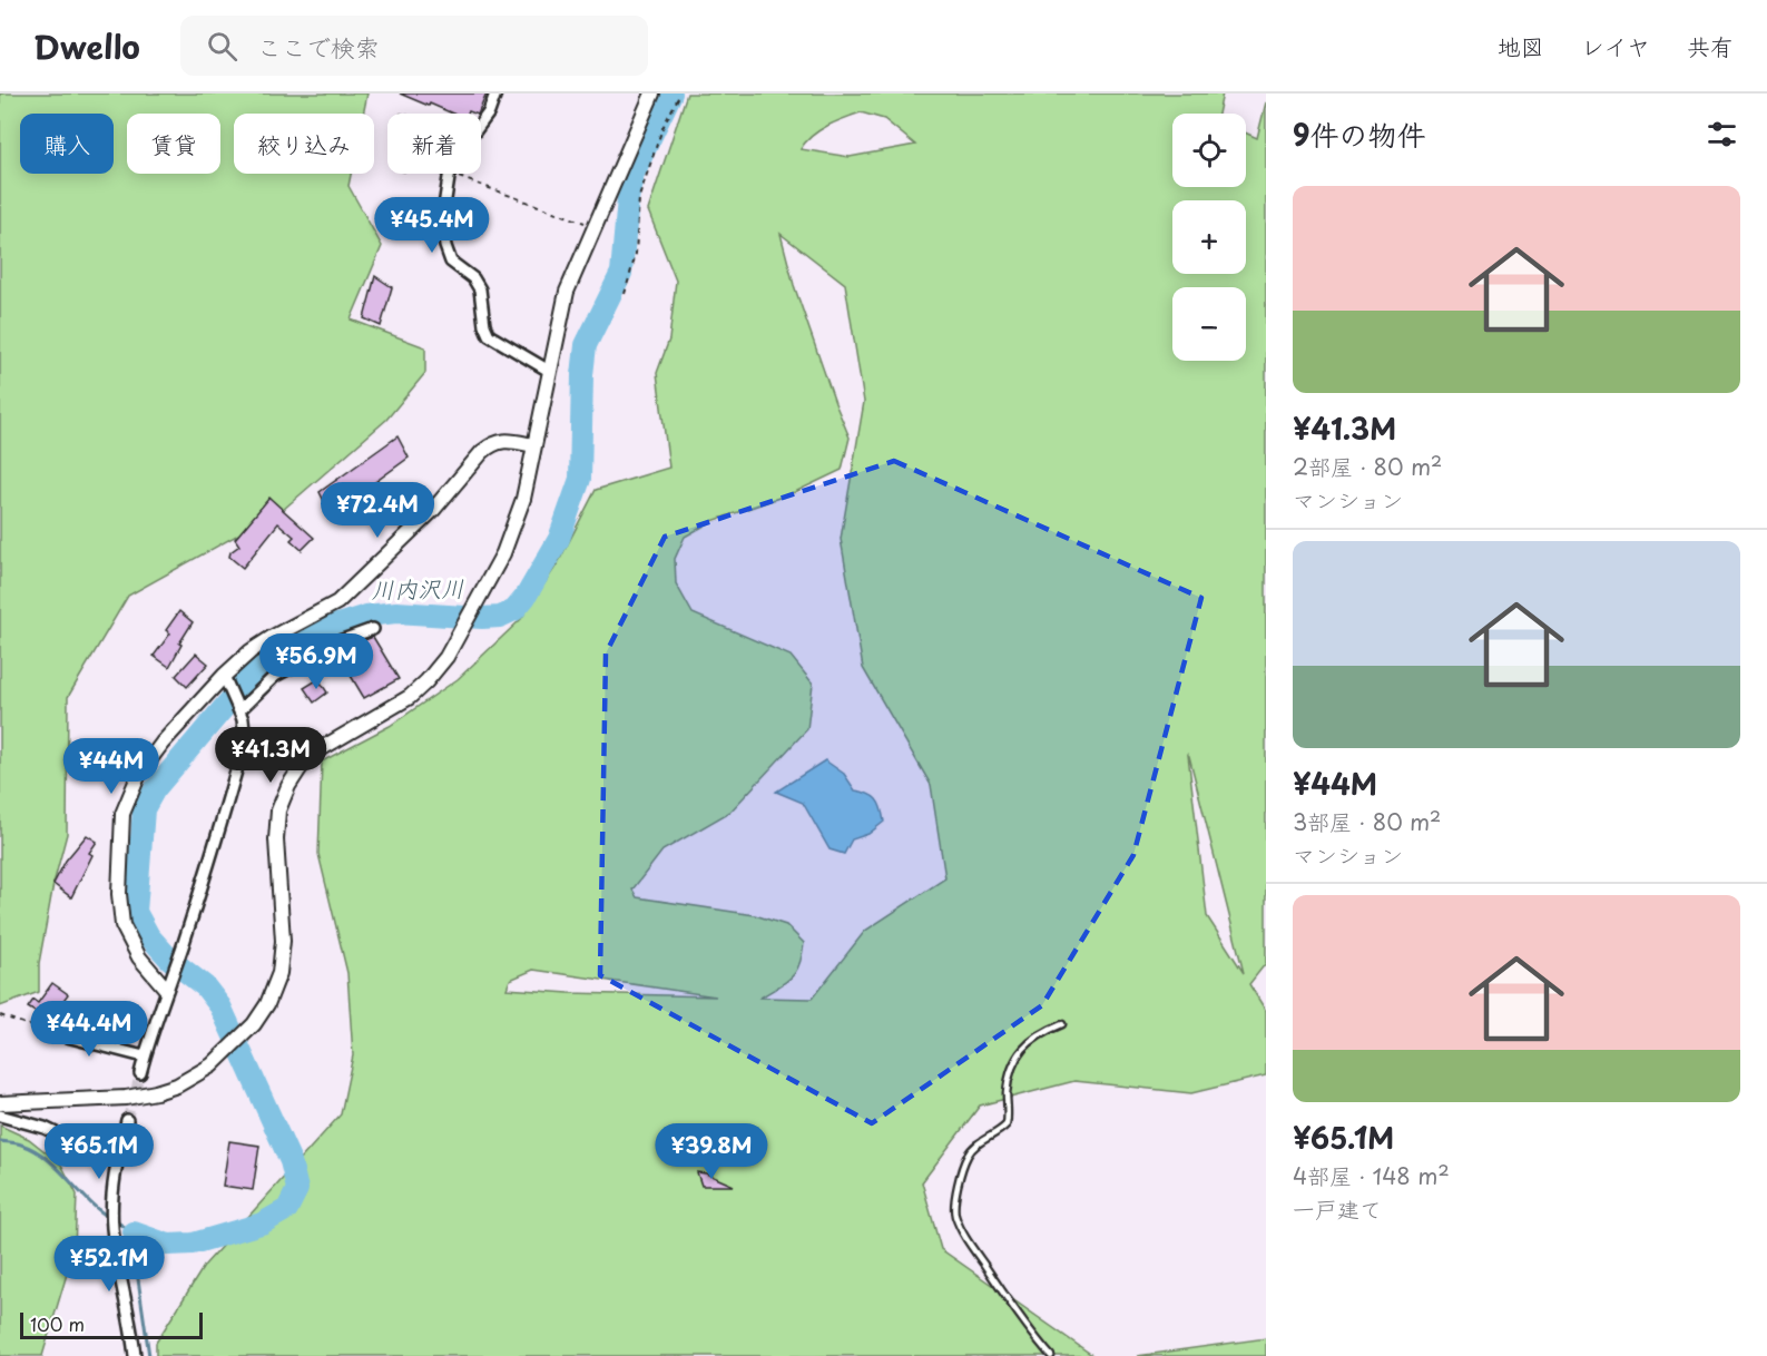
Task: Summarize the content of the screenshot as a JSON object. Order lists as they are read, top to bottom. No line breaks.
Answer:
{"water":["川内沢川"],"scale_bar":"100 m","page":{"header":"Dwello","search":"ここで検索","nav":["地図","レイヤ","共有"],"heading":"9件の物件","map_buttons":["+","−"],"chip":["購入","賃貸","絞り込み","新着"],"list":[{"name":"¥41.3M","note":"2部屋 · 80 m² · マンション"},{"name":"¥44M","note":"3部屋 · 80 m² · マンション"},{"name":"¥65.1M","note":"4部屋 · 148 m² · 一戸建て"}],"price":["¥45.4M","¥72.4M","¥56.9M","¥41.3M","¥44M","¥44.4M","¥65.1M","¥39.8M","¥52.1M"],"scale":"100 m"}}
